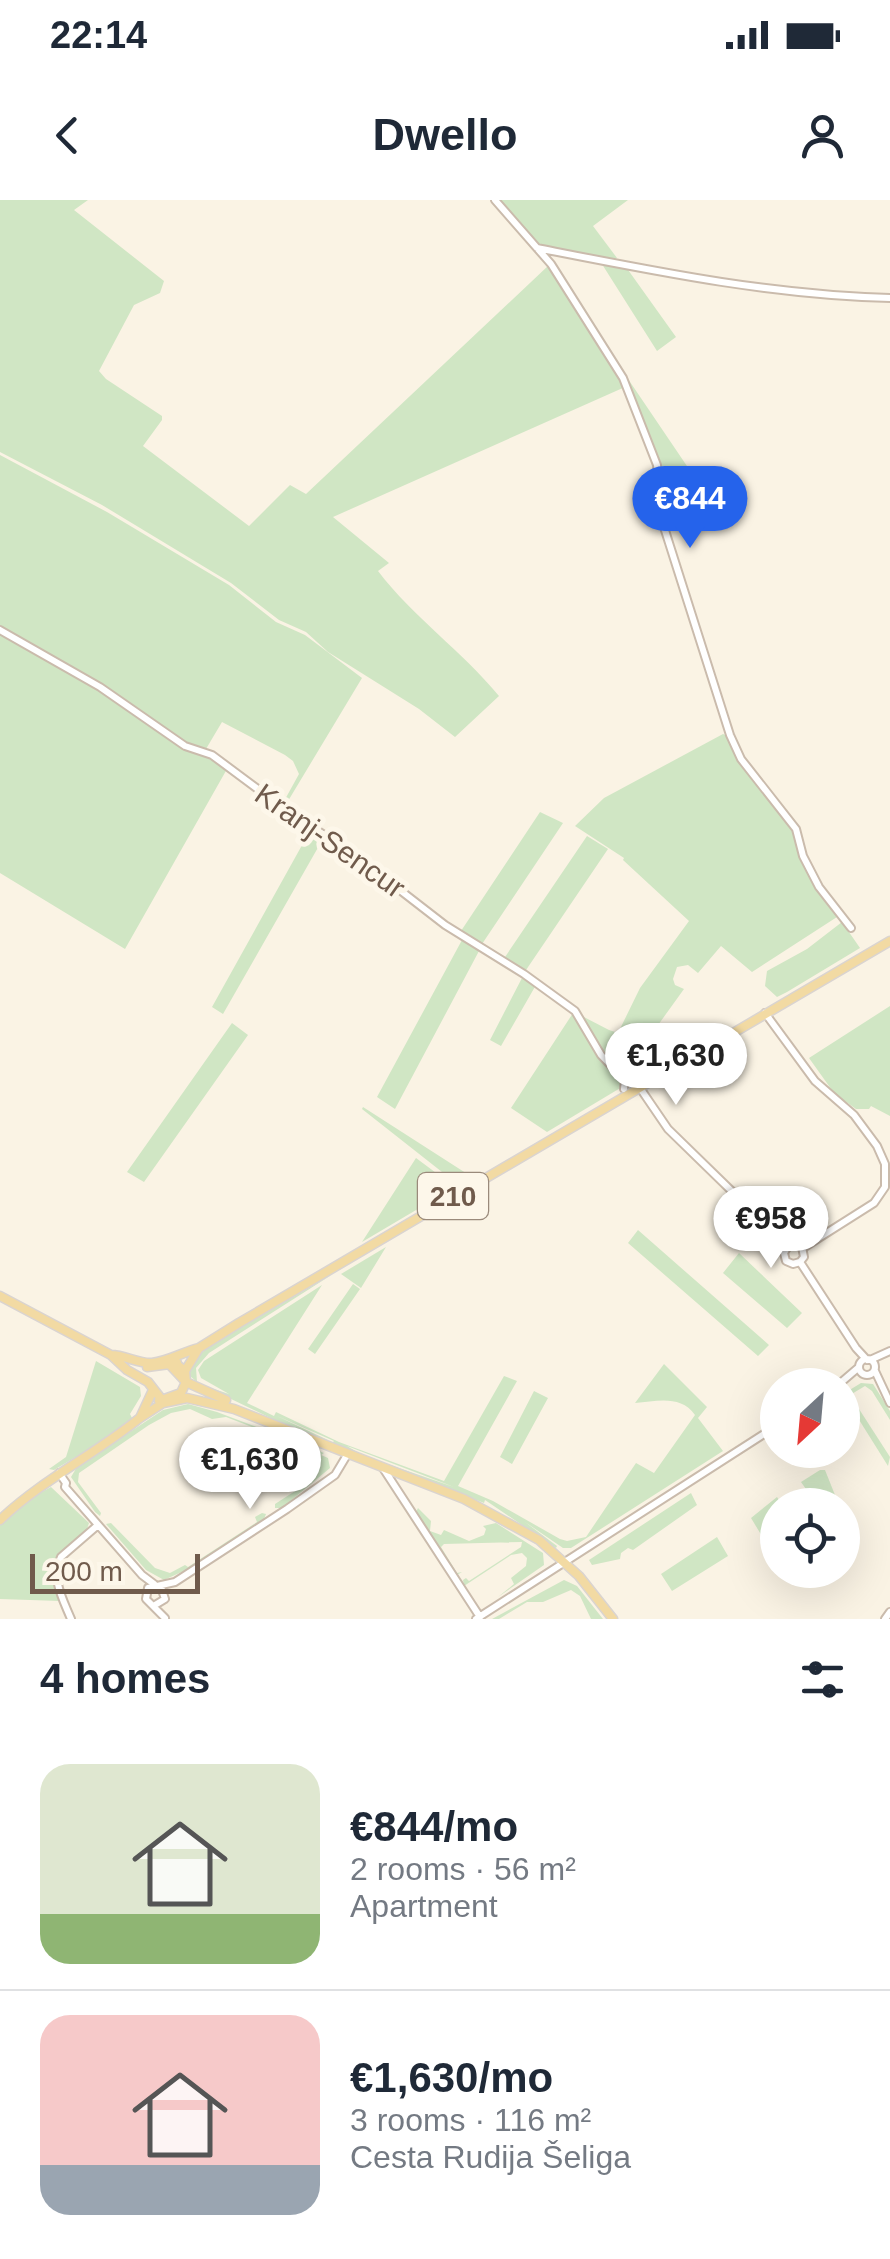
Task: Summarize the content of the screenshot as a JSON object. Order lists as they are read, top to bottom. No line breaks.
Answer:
{"streets":{"main road":["210"],"street":["Kranj-Sencur"]},"scale_bar":"200 m","north":"bottom left","page":{"status":"22:14","header":"Dwello","price":["€844","€1,630","€958","€1,630"],"scale":"200 m","heading":"4 homes","list":[{"name":"€844/mo","note":"2 rooms · 56 m² · Apartment"},{"name":"€1,630/mo","note":"3 rooms · 116 m² · Cesta Rudija Šeliga"}]}}
